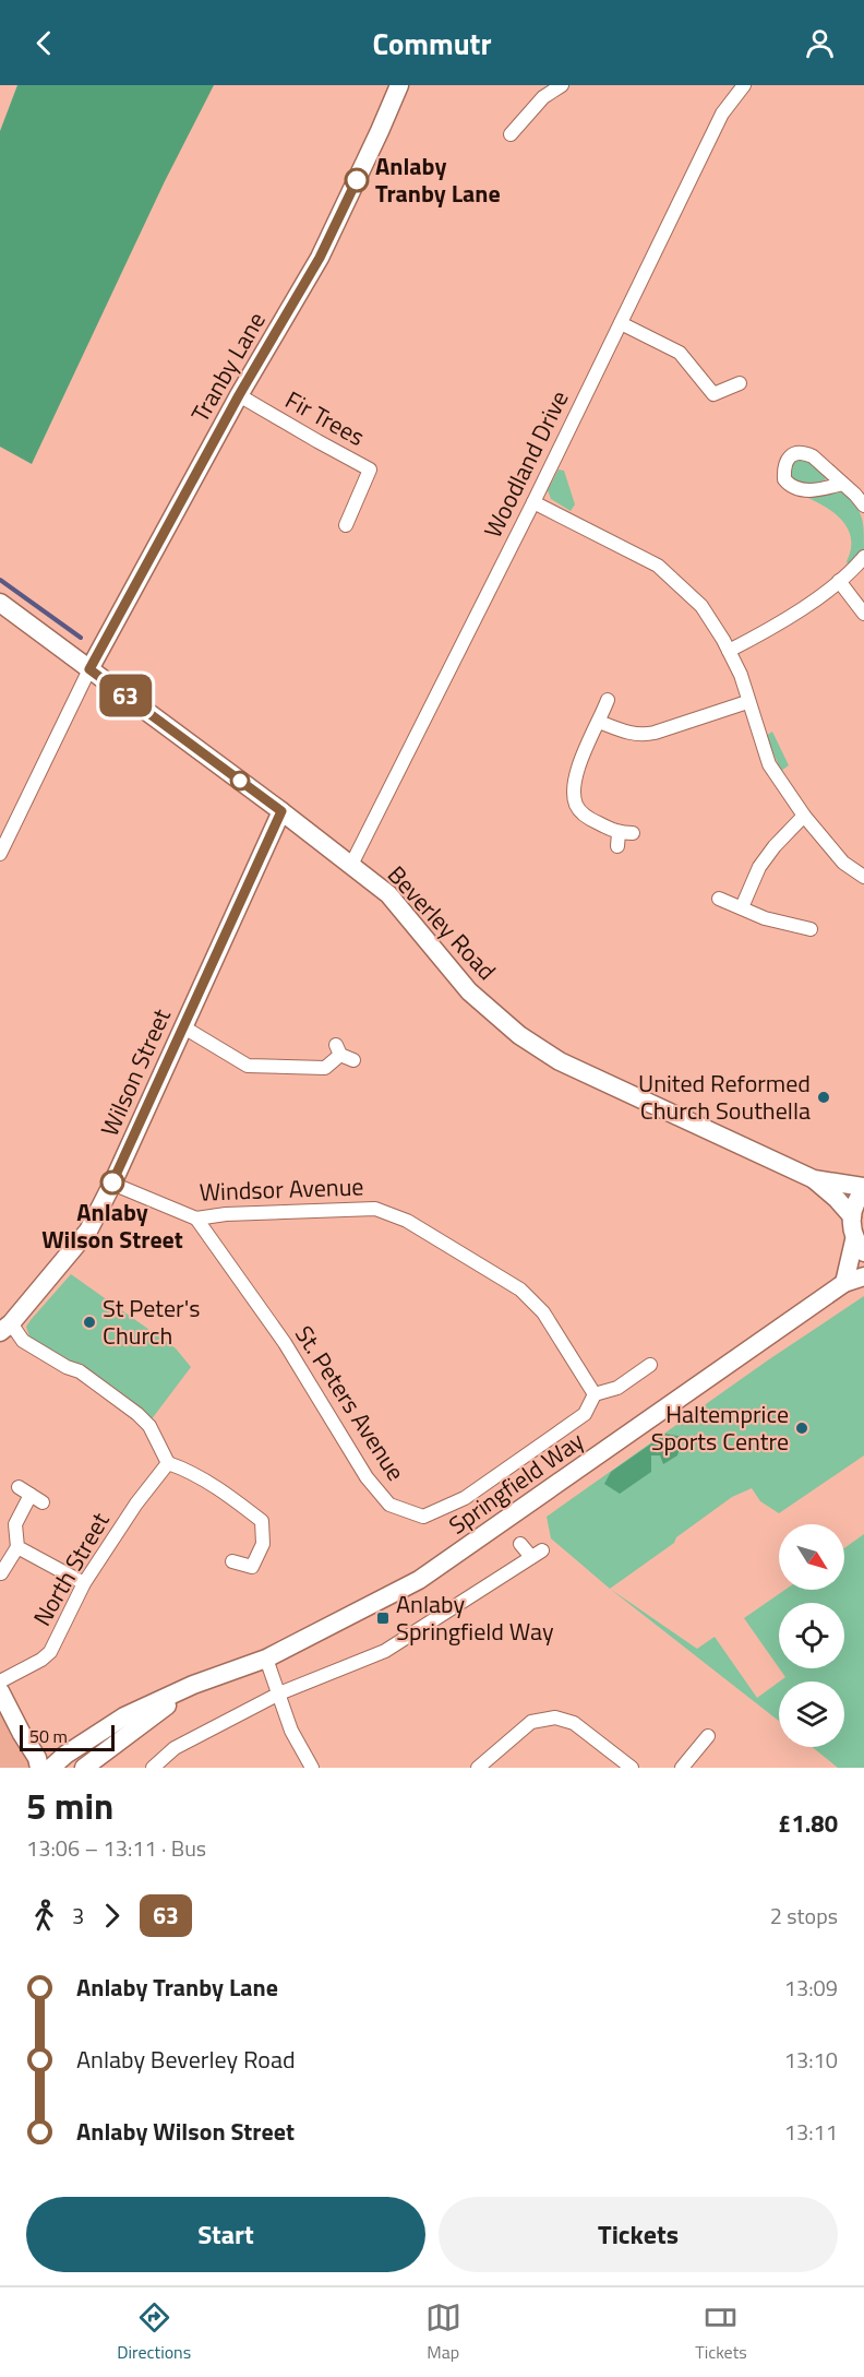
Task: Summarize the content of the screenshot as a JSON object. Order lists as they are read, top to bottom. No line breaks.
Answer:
{"streets":{"main road":["Tranby Lane","Beverley Road","Wilson Street","Springfield Way"],"street":["Fir Trees","Woodland Drive","Windsor Avenue","St. Peters Avenue","North Street"]},"crossings":[["Tranby Lane","Fir Trees"],["Tranby Lane","Beverley Road"],["Woodland Drive","Beverley Road"],["Beverley Road","Wilson Street"],["Wilson Street","Windsor Avenue"],["Windsor Avenue","St. Peters Avenue"]],"places":{"other":["Anlaby Tranby Lane","United Reformed Church Southella","Anlaby Wilson Street","St Peter's Church","Haltemprice Sports Centre"],"transit":["Anlaby Springfield Way"]},"lines":["bus line 63"],"scale_bar":"50 m","north":"bottom right","page":{"header":"Commutr","on_map":"63","scale":"50 m","heading":["5 min","13:06 – 13:11 · Bus","£1.80"],"legs":["3","63","2 stops"],"list":[{"name":"Anlaby Tranby Lane","value":"13:09"},{"name":"Anlaby Beverley Road","value":"13:10"},{"name":"Anlaby Wilson Street","value":"13:11"}],"buttons":["Start","Tickets"],"tabs":["Directions","Map","Tickets"]}}
